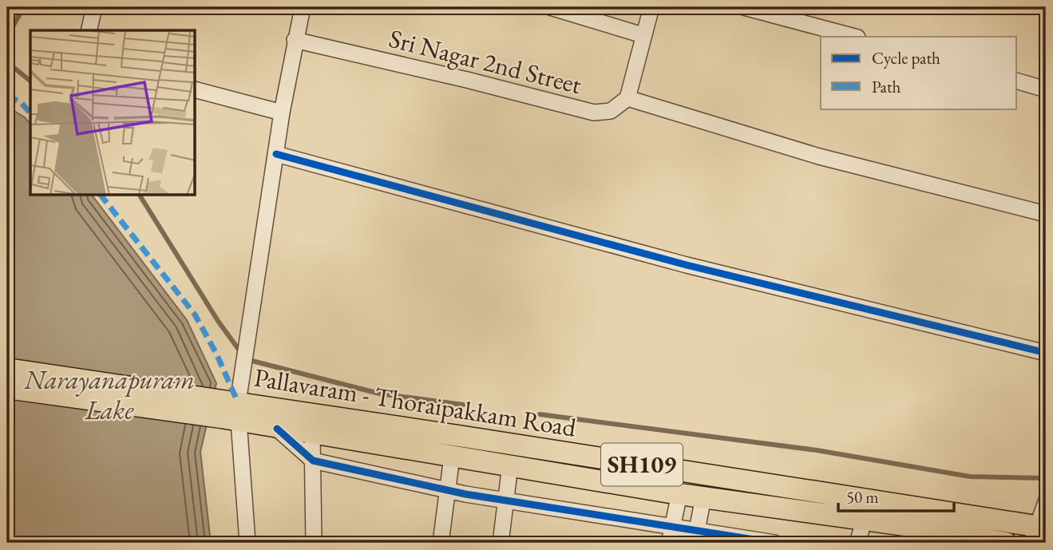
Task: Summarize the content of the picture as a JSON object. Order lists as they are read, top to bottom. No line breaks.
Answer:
{"streets":{"main road":["Pallavaram - Thoraipakkam Road","SH109"],"street":["Sri Nagar 2nd Street"]},"water":["Narayanapuram Lake"],"legend":["Cycle path","Path"],"scale_bar":"50 m"}
